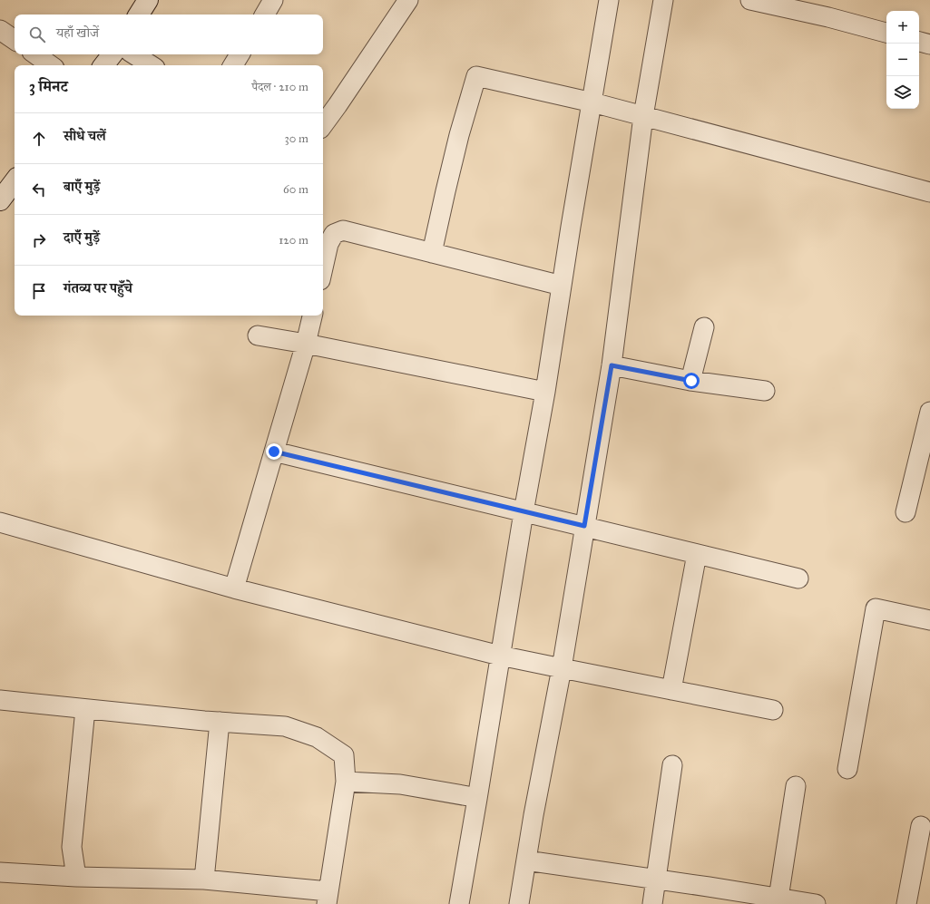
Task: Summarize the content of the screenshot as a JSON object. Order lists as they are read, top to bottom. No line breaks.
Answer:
{"page":{"map_buttons":["+","−"],"search":"यहाँ खोजें","heading":["3 मिनट","पैदल · 210 m"],"list":[["सीधे चलें","30 m"],["बाएँ मुड़ें","60 m"],["दाएँ मुड़ें","120 m"],"गंतव्य पर पहुँचे"]}}
